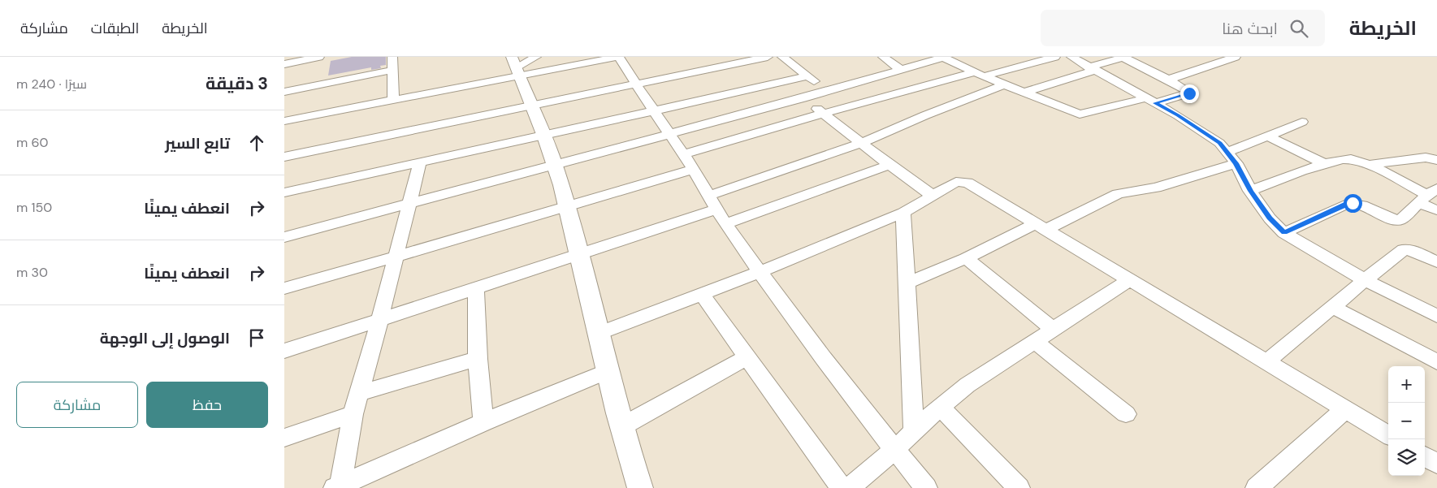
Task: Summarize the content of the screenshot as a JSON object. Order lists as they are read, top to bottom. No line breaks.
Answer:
{"page":{"header":"الخريطة","search":"ابحث هنا","nav":["الخريطة","الطبقات","مشاركة"],"heading":["3 دقيقة","سيرًا · 240 m"],"list":[["تابع السير","60 m"],["انعطف يمينًا","150 m"],["انعطف يمينًا","30 m"],"الوصول إلى الوجهة"],"map_buttons":["+","−"],"buttons":["حفظ","مشاركة"]}}
